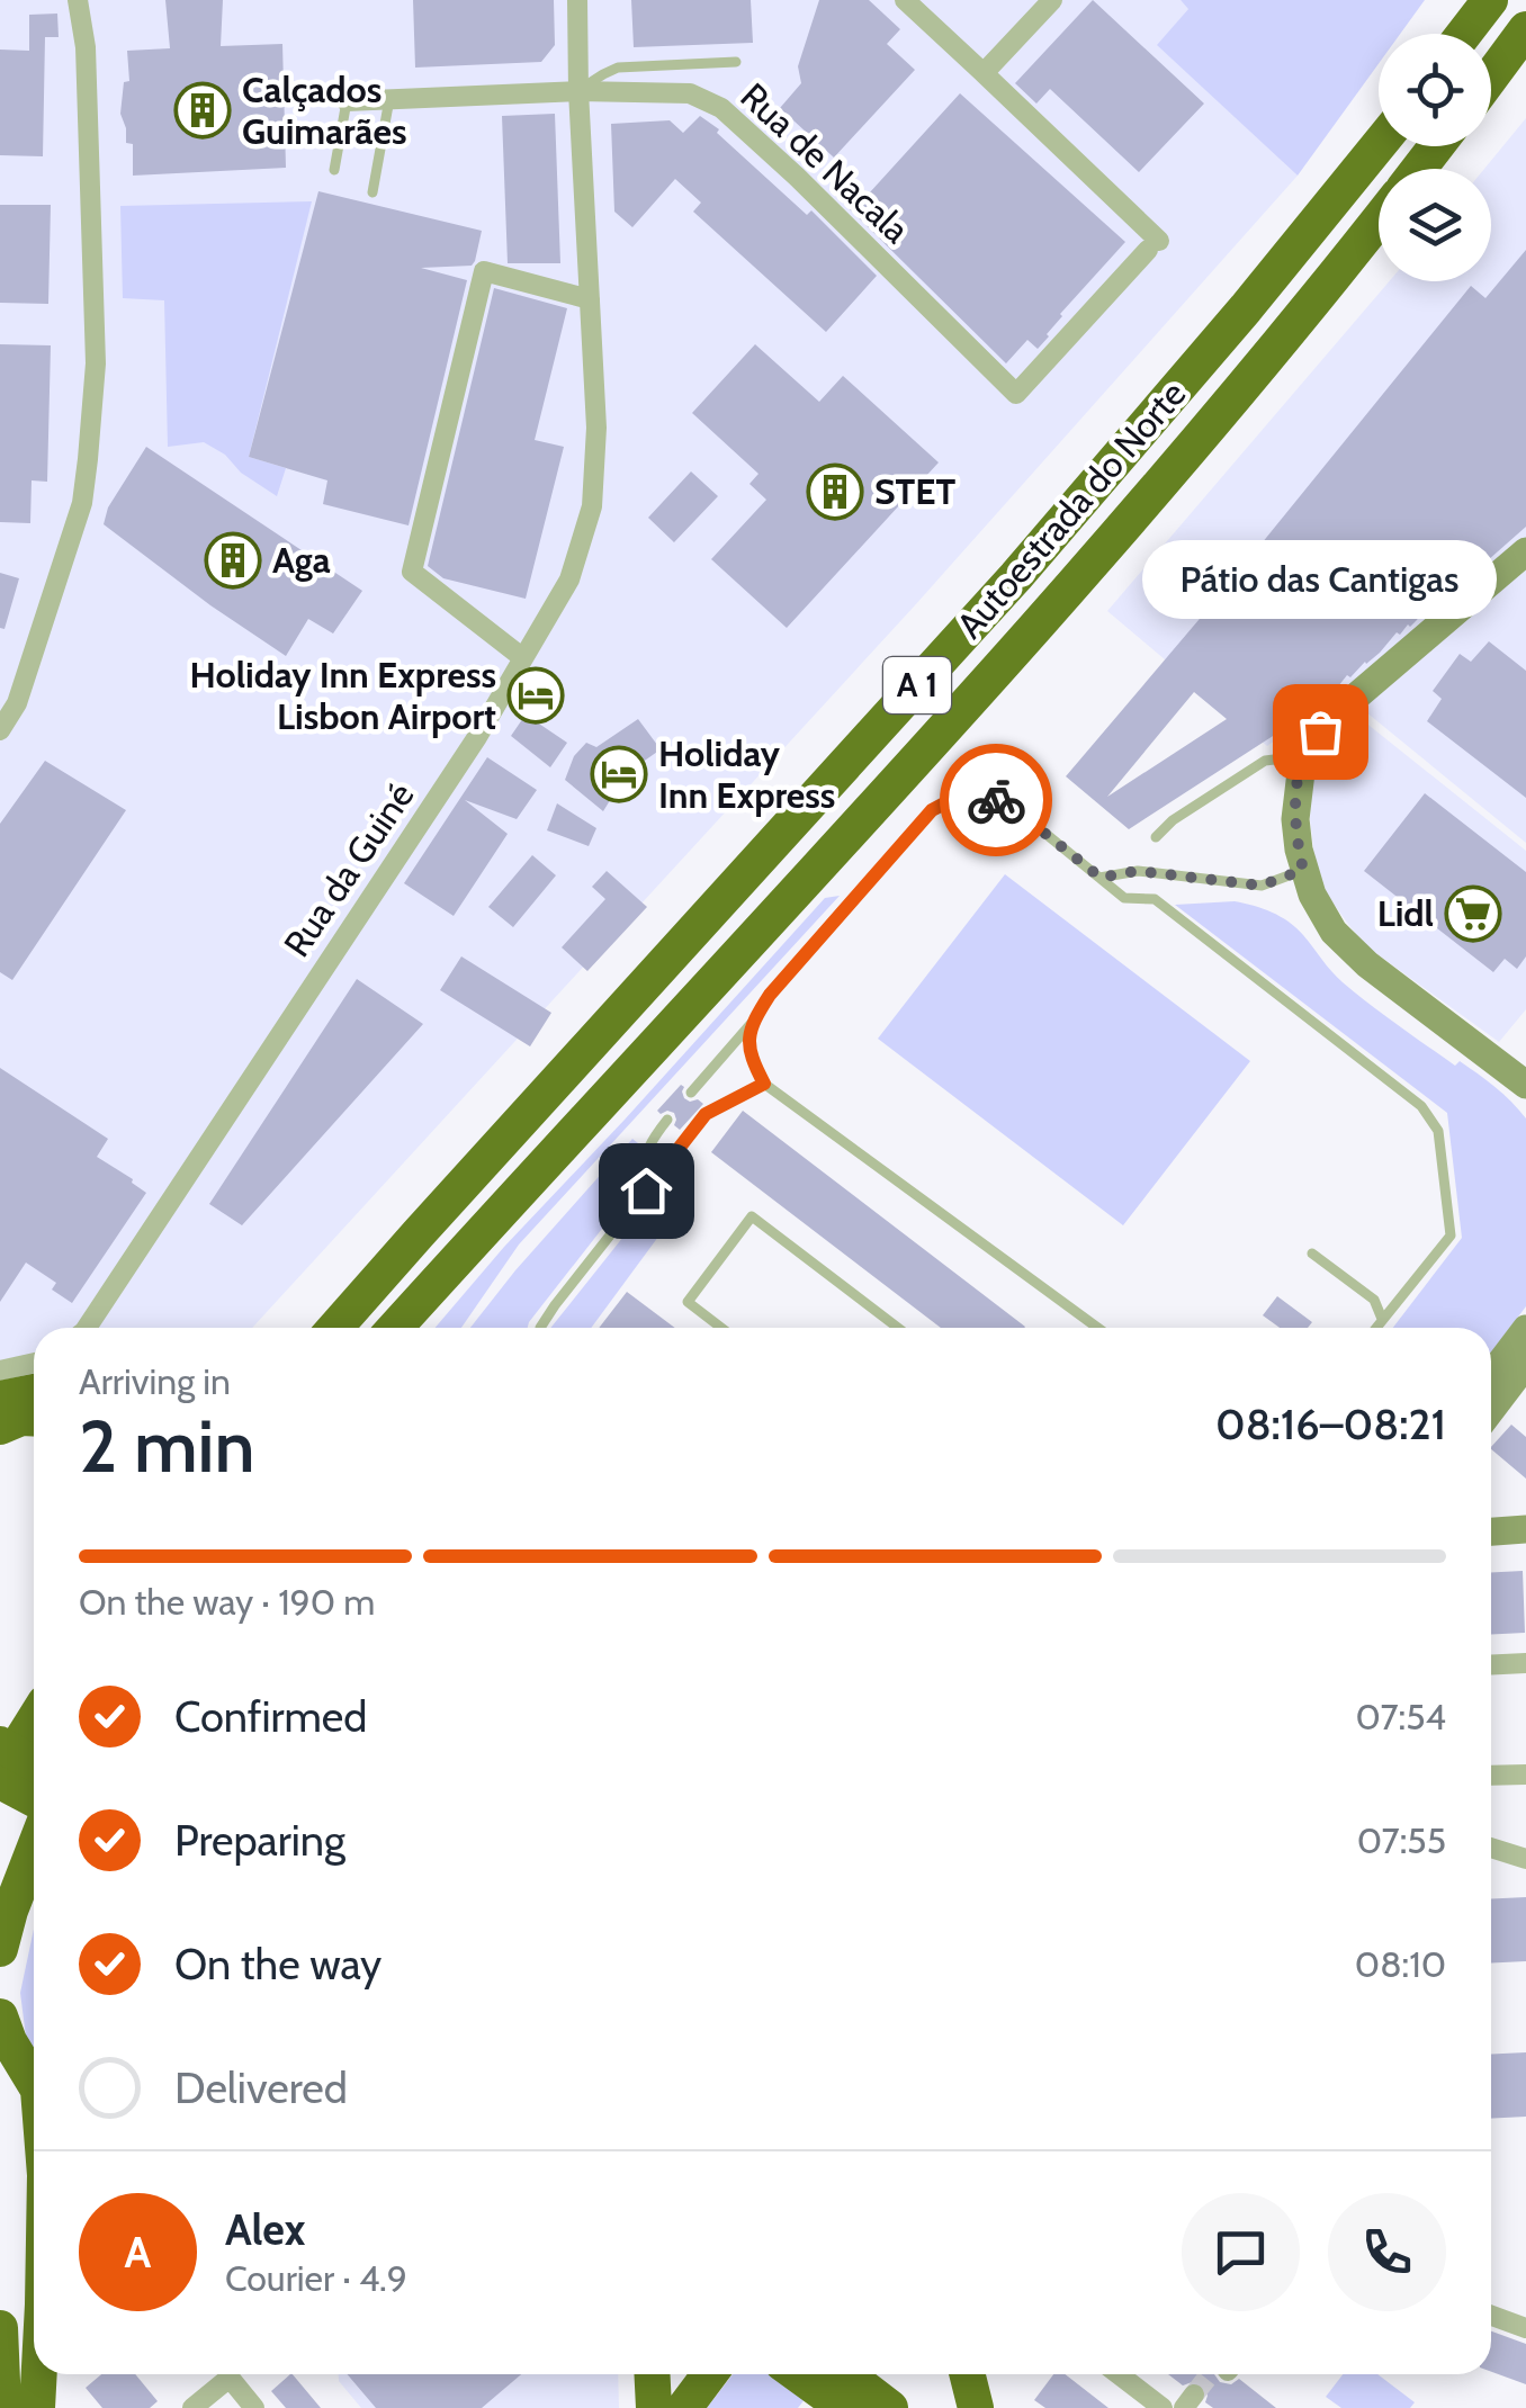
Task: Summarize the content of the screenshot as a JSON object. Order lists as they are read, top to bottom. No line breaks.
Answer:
{"streets":{"highway":["Autoestrada do Norte","A 1"],"street":["Rua de Nacala","Rua da Guiné"]},"crossings":[["Rua de Nacala","Rua da Guiné"]],"places":{"building":["Calçados Guimarães","STET","Aga"],"hotel":["Holiday Inn Express Lisbon Airport","Holiday Inn Express"],"other":["Pátio das Cantigas"],"supermarket":["Lidl"]},"page":{"bubble":"Pátio das Cantigas","heading":["2 min","Arriving in","08:16–08:21"],"panel":["Alex","Courier · 4.9"],"bar":"On the way · 190 m","list":[["Confirmed","07:54"],["Preparing","07:55"],["On the way","08:10"],"Delivered"],"round":"A"}}
